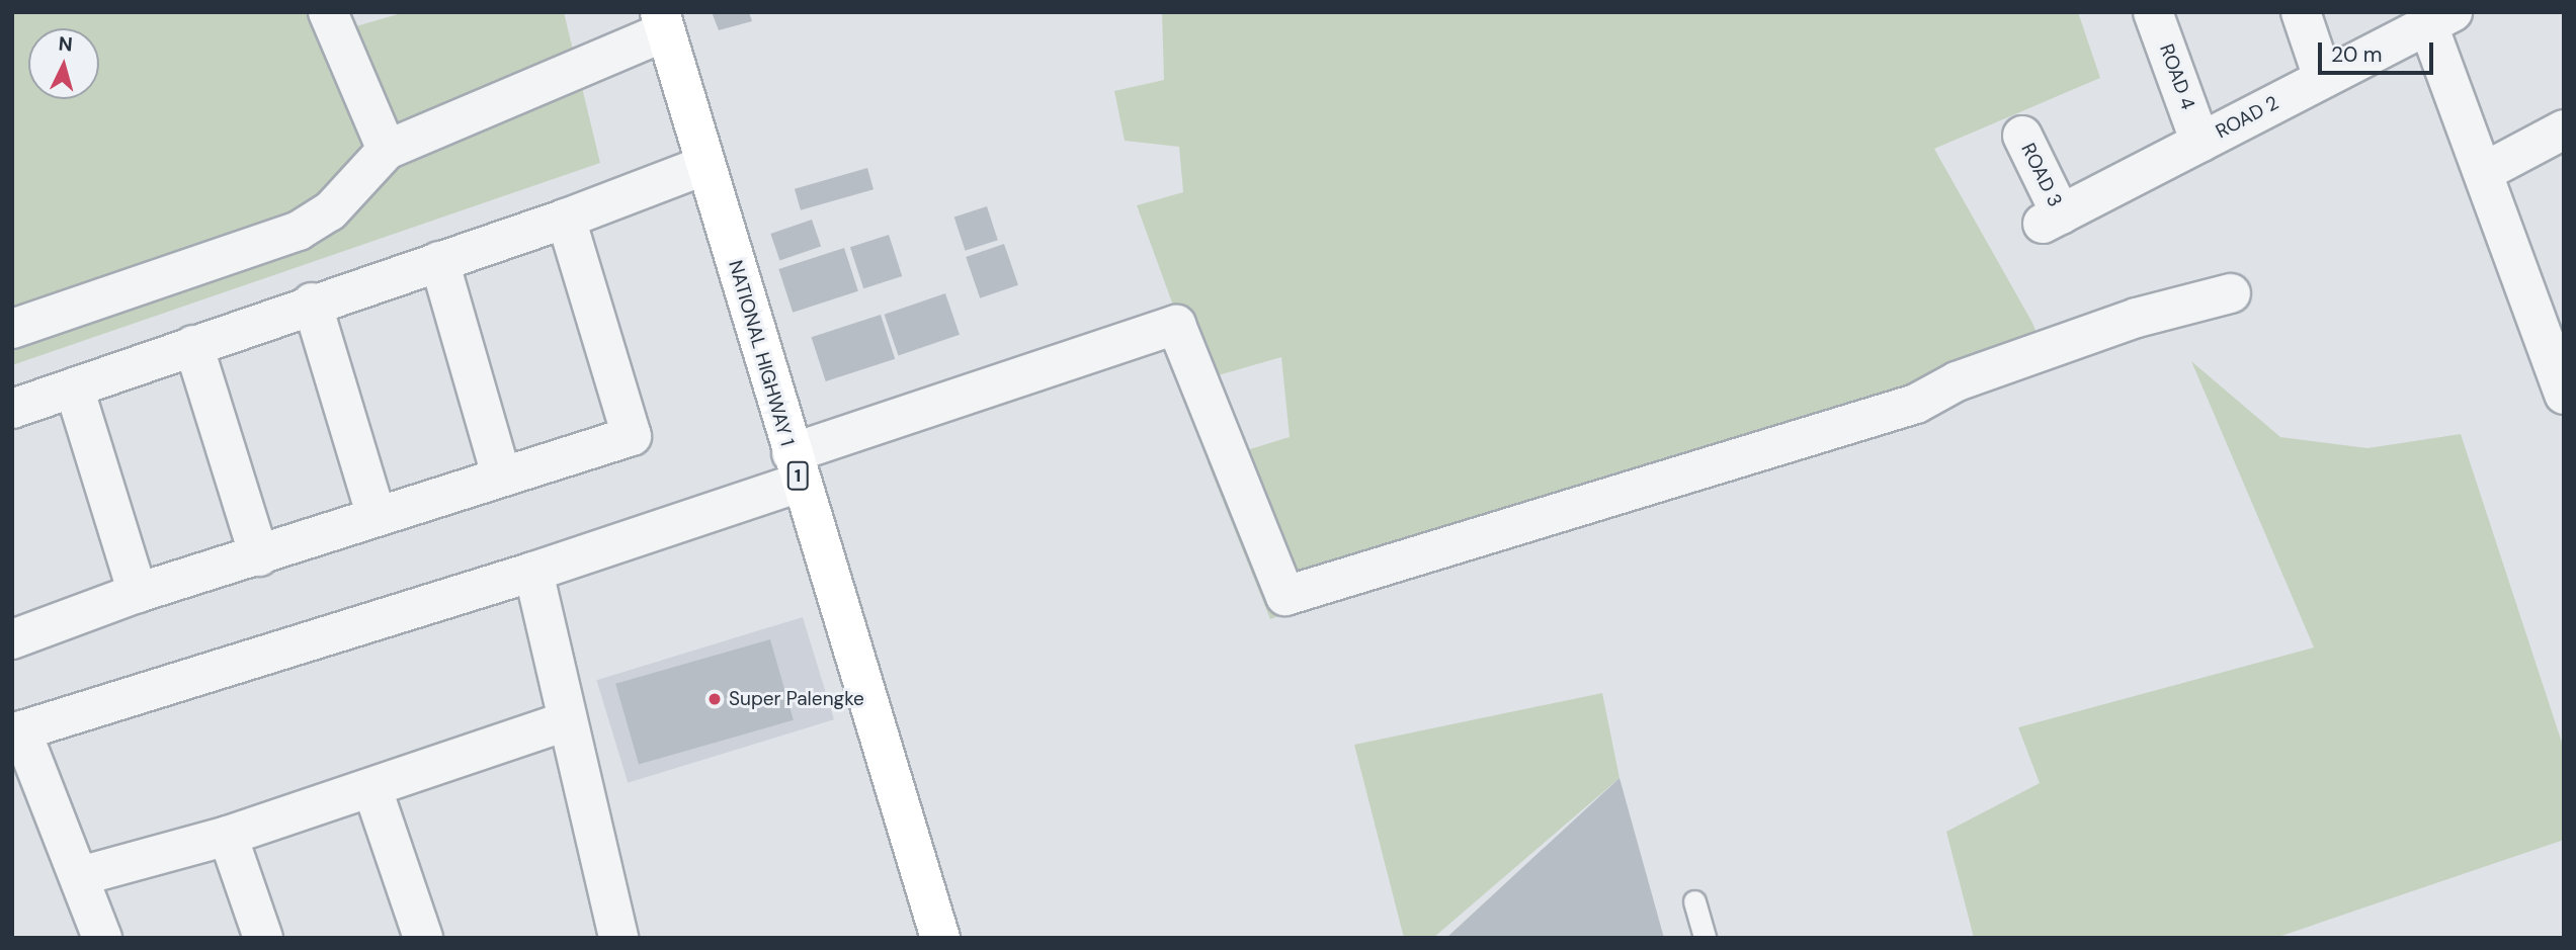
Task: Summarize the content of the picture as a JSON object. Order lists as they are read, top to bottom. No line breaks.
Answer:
{"streets":{"highway":["NATIONAL HIGHWAY 1","1"],"street":["ROAD 4","ROAD 2","ROAD 3"]},"crossings":[["ROAD 4","ROAD 2"],["ROAD 2","ROAD 3"]],"places":["Super Palengke"],"scale_bar":"20 m","north":"top"}
